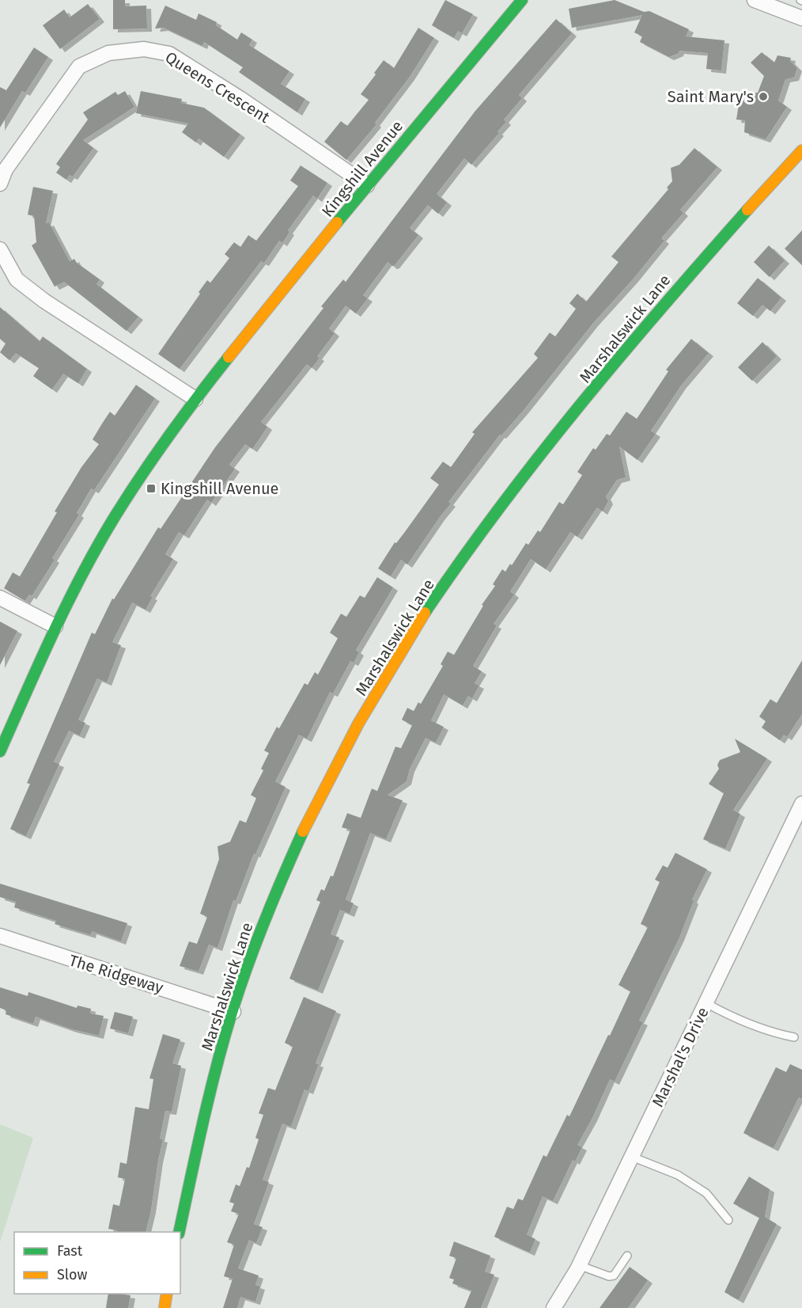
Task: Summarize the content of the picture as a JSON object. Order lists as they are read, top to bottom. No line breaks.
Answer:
{"streets":{"street":["Queens Crescent","Kingshill Avenue","Marshalswick Lane","The Ridgeway","Marshal's Drive"]},"crossings":[["Queens Crescent","Kingshill Avenue"],["Marshalswick Lane","The Ridgeway"]],"places":{"other":["Saint Mary's"],"transit":["Kingshill Avenue"]},"legend":["Fast","Slow"]}
